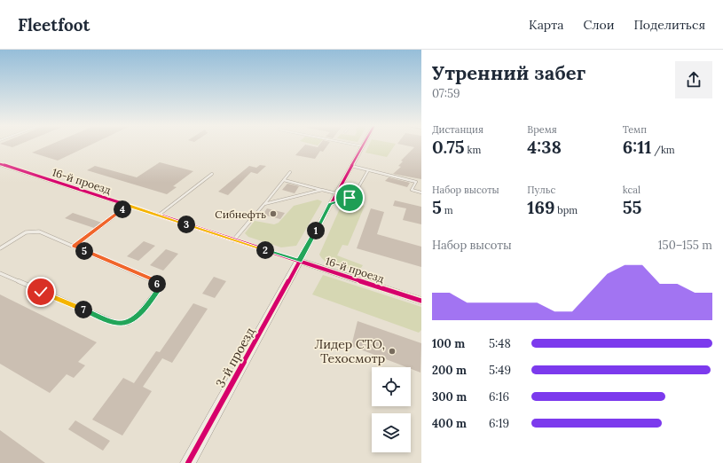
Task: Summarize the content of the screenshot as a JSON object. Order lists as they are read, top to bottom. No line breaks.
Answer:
{"streets":{"street":["16-й проезд","3-й проезд"]},"crossings":[["16-й проезд","3-й проезд"]],"places":["Сибнефть","Лидер СТО, Техосмотр"],"page":{"header":"Fleetfoot","nav":["Карта","Слои","Поделиться"],"heading":["Утренний забег","07:59"],"stats":[["Дистанция","0.75 km"],["Время","4:38"],["Темп","6:11 /km"],["Набор высоты","5 m"],["Пульс","169 bpm"],["kcal","55"]],"pins":["4","3","1","2","5","6","7"],"chart":["Набор высоты","150–155 m"],"list":[{"name":"100 m","note":"5:48"},{"name":"200 m","note":"5:49"},{"name":"300 m","note":"6:16"},{"name":"400 m","note":"6:19"}]}}
